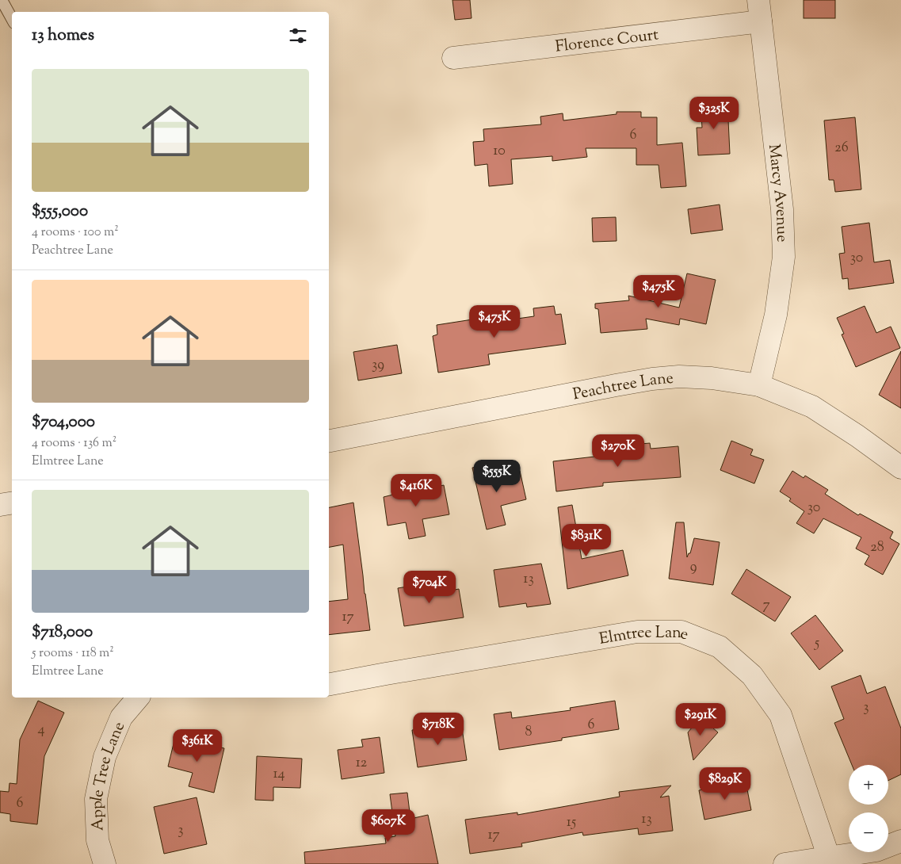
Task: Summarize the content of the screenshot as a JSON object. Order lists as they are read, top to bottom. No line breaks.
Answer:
{"streets":{"street":["Florence Court","Marcy Avenue","Peachtree Lane","Elmtree Lane","Apple Tree Lane"]},"crossings":[["Florence Court","Marcy Avenue"],["Marcy Avenue","Peachtree Lane"]],"house_numbers":["6","26","10","30","39","30","28","9","13","7","17","5","3","6","4","8","12","14","6","13","15","3","17"],"page":{"heading":"13 homes","list":[{"name":"$555,000","note":"4 rooms · 100 m² · Peachtree Lane"},{"name":"$704,000","note":"4 rooms · 136 m² · Elmtree Lane"},{"name":"$718,000","note":"5 rooms · 118 m² · Elmtree Lane"}],"price":["$325K","$475K","$475K","$270K","$555K","$416K","$831K","$704K","$291K","$718K","$361K","$829K","$607K"],"map_buttons":["+","−"]}}
